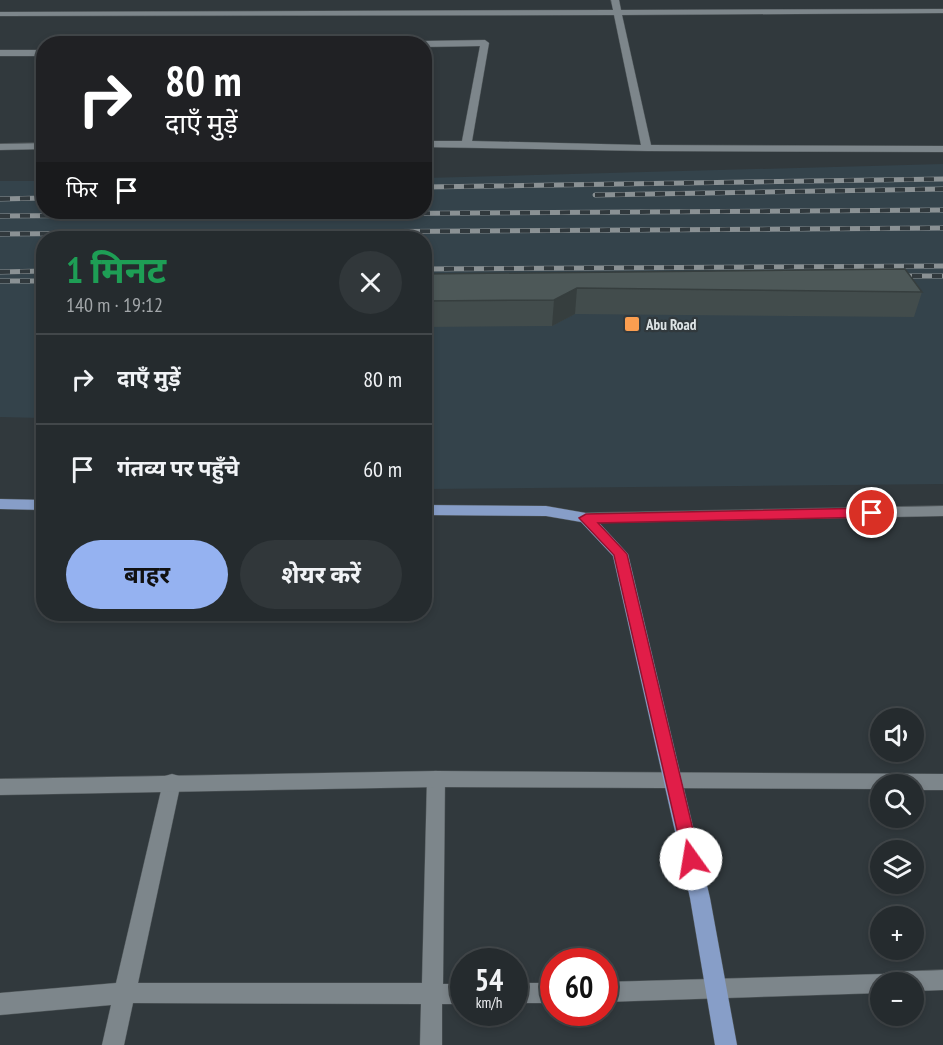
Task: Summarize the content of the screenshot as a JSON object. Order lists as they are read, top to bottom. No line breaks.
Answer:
{"places":{"transit":["Abu Road"]},"page":{"turn":["80 m","दाएँ मुड़ें"],"then":"फिर","heading":["1 मिनट","140 m · 19:12"],"list":[{"name":"दाएँ मुड़ें","value":"80 m"},{"name":"गंतव्य पर पहुँचे","value":"60 m"}],"buttons":["बाहर","शेयर करें"],"map_buttons":["+","−"],"speed":"54 km/h","limit":"60"}}
